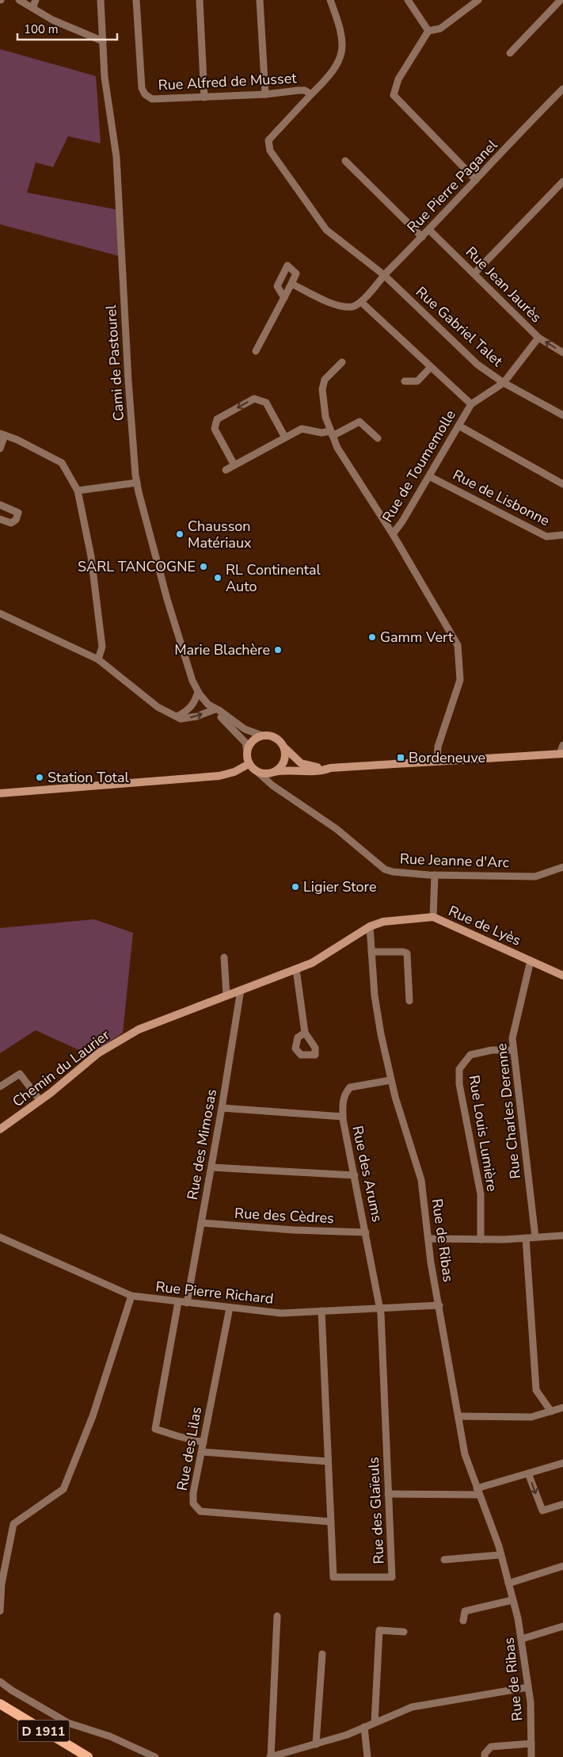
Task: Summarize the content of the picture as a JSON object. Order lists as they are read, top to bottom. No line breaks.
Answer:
{"streets":{"main road":["Rue de Lyès","Chemin du Laurier","D 1911"],"street":["Rue Alfred de Musset","Rue Pierre Paganel","Rue Jean Jaurès","Rue Gabriel Talet","Cami de Pastourel","Rue de Toumemolle","Rue de Lisbonne","Rue Jeanne d'Arc","Rue Charles Derenne","Rue Louis Lumière","Rue des Mimosas","Rue des Arums","Rue des Cèdres","Rue de Ribas","Rue Pierre Richard","Rue des Lilas","Rue des Glaïeuls"]},"crossings":[["Rue Alfred de Musset","Rue Pierre Paganel"],["Rue Alfred de Musset","Rue Gabriel Talet"],["Rue Pierre Paganel","Rue Jean Jaurès"],["Rue Pierre Paganel","Rue Gabriel Talet"],["Rue Jean Jaurès","Rue de Toumemolle"],["Rue Gabriel Talet","Rue de Toumemolle"],["Cami de Pastourel","Rue Jeanne d'Arc"],["Rue de Toumemolle","Rue de Lisbonne"],["Rue Jeanne d'Arc","Rue de Lyès"],["Rue de Lyès","Chemin du Laurier"],["Rue de Lyès","Rue Charles Derenne"],["Chemin du Laurier","Rue des Mimosas"],["Chemin du Laurier","Rue de Ribas"],["Rue Charles Derenne","Rue Louis Lumière"],["Rue des Mimosas","Rue des Cèdres"],["Rue des Mimosas","Rue Pierre Richard"],["Rue des Arums","Rue des Cèdres"],["Rue des Arums","Rue de Ribas"],["Rue des Arums","Rue Pierre Richard"],["Rue des Arums","Rue des Glaïeuls"],["Rue de Ribas","Rue Pierre Richard"],["Rue Pierre Richard","Rue des Lilas"],["Rue Pierre Richard","Rue des Glaïeuls"],["Rue des Lilas","Rue des Glaïeuls"]],"places":{"other":["Chausson Matériaux","SARL TANCOGNE","RL Continental Auto","Gamm Vert","Marie Blachère","Station Total","Ligier Store"],"transit":["Bordeneuve"]},"scale_bar":"100 m"}
